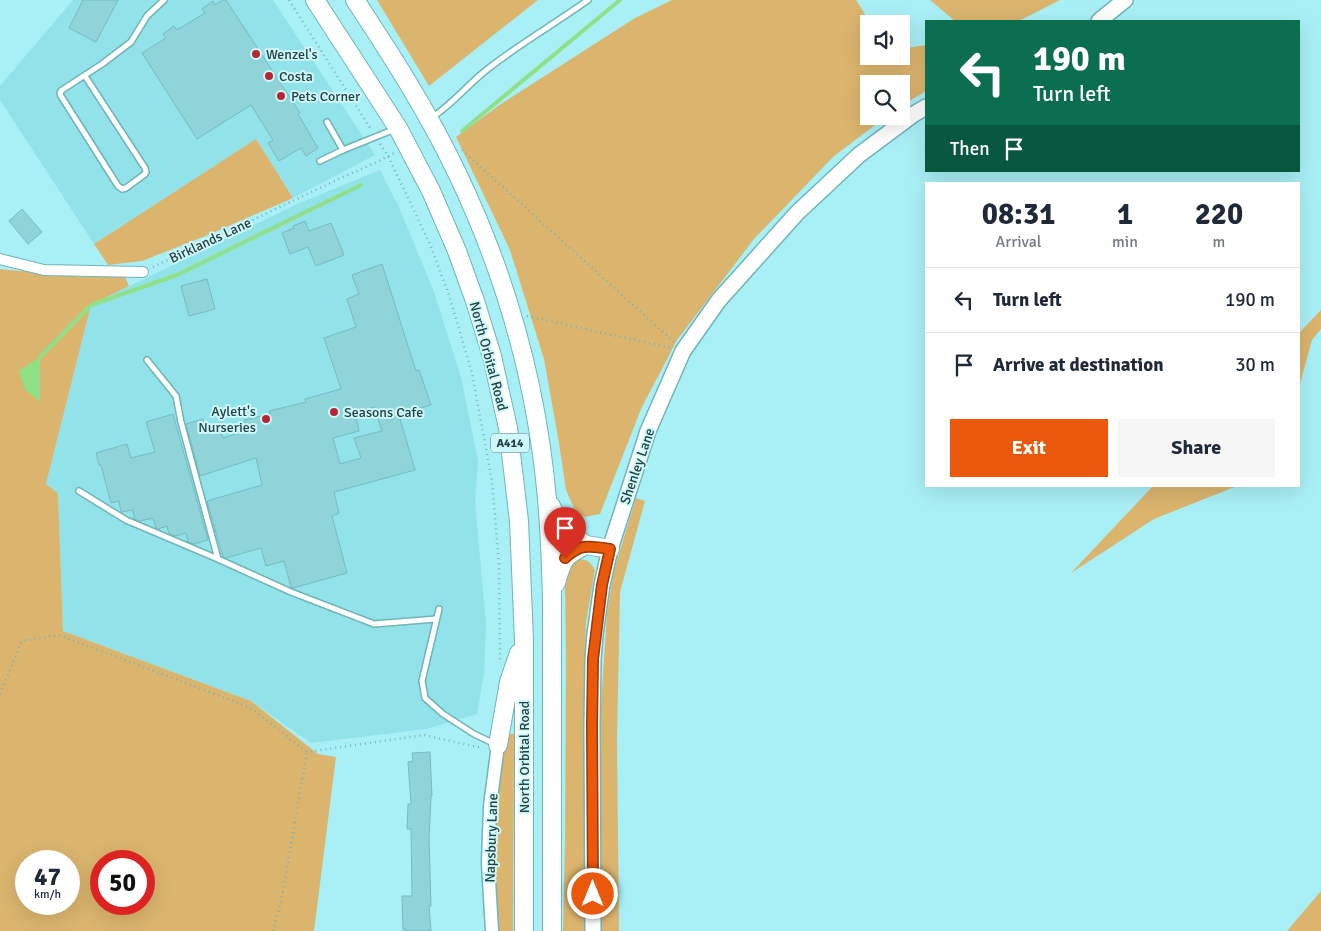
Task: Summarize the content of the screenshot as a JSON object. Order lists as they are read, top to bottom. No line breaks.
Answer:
{"streets":{"highway":["North Orbital Road","A414"],"main road":["Shenley Lane"],"street":["Napsbury Lane"],"path":["Birklands Lane"]},"crossings":[["Birklands Lane","North Orbital Road"]],"places":["Wenzel's","Costa","Pets Corner","Seasons Cafe","Aylett's Nurseries"],"page":{"turn":["190 m","Turn left"],"then":"Then","eta":["08:31","Arrival","1","min","220","m"],"list":[{"name":"Turn left","value":"190 m"},{"name":"Arrive at destination","value":"30 m"}],"buttons":["Exit","Share"],"speed":"47 km/h","limit":"50"}}
